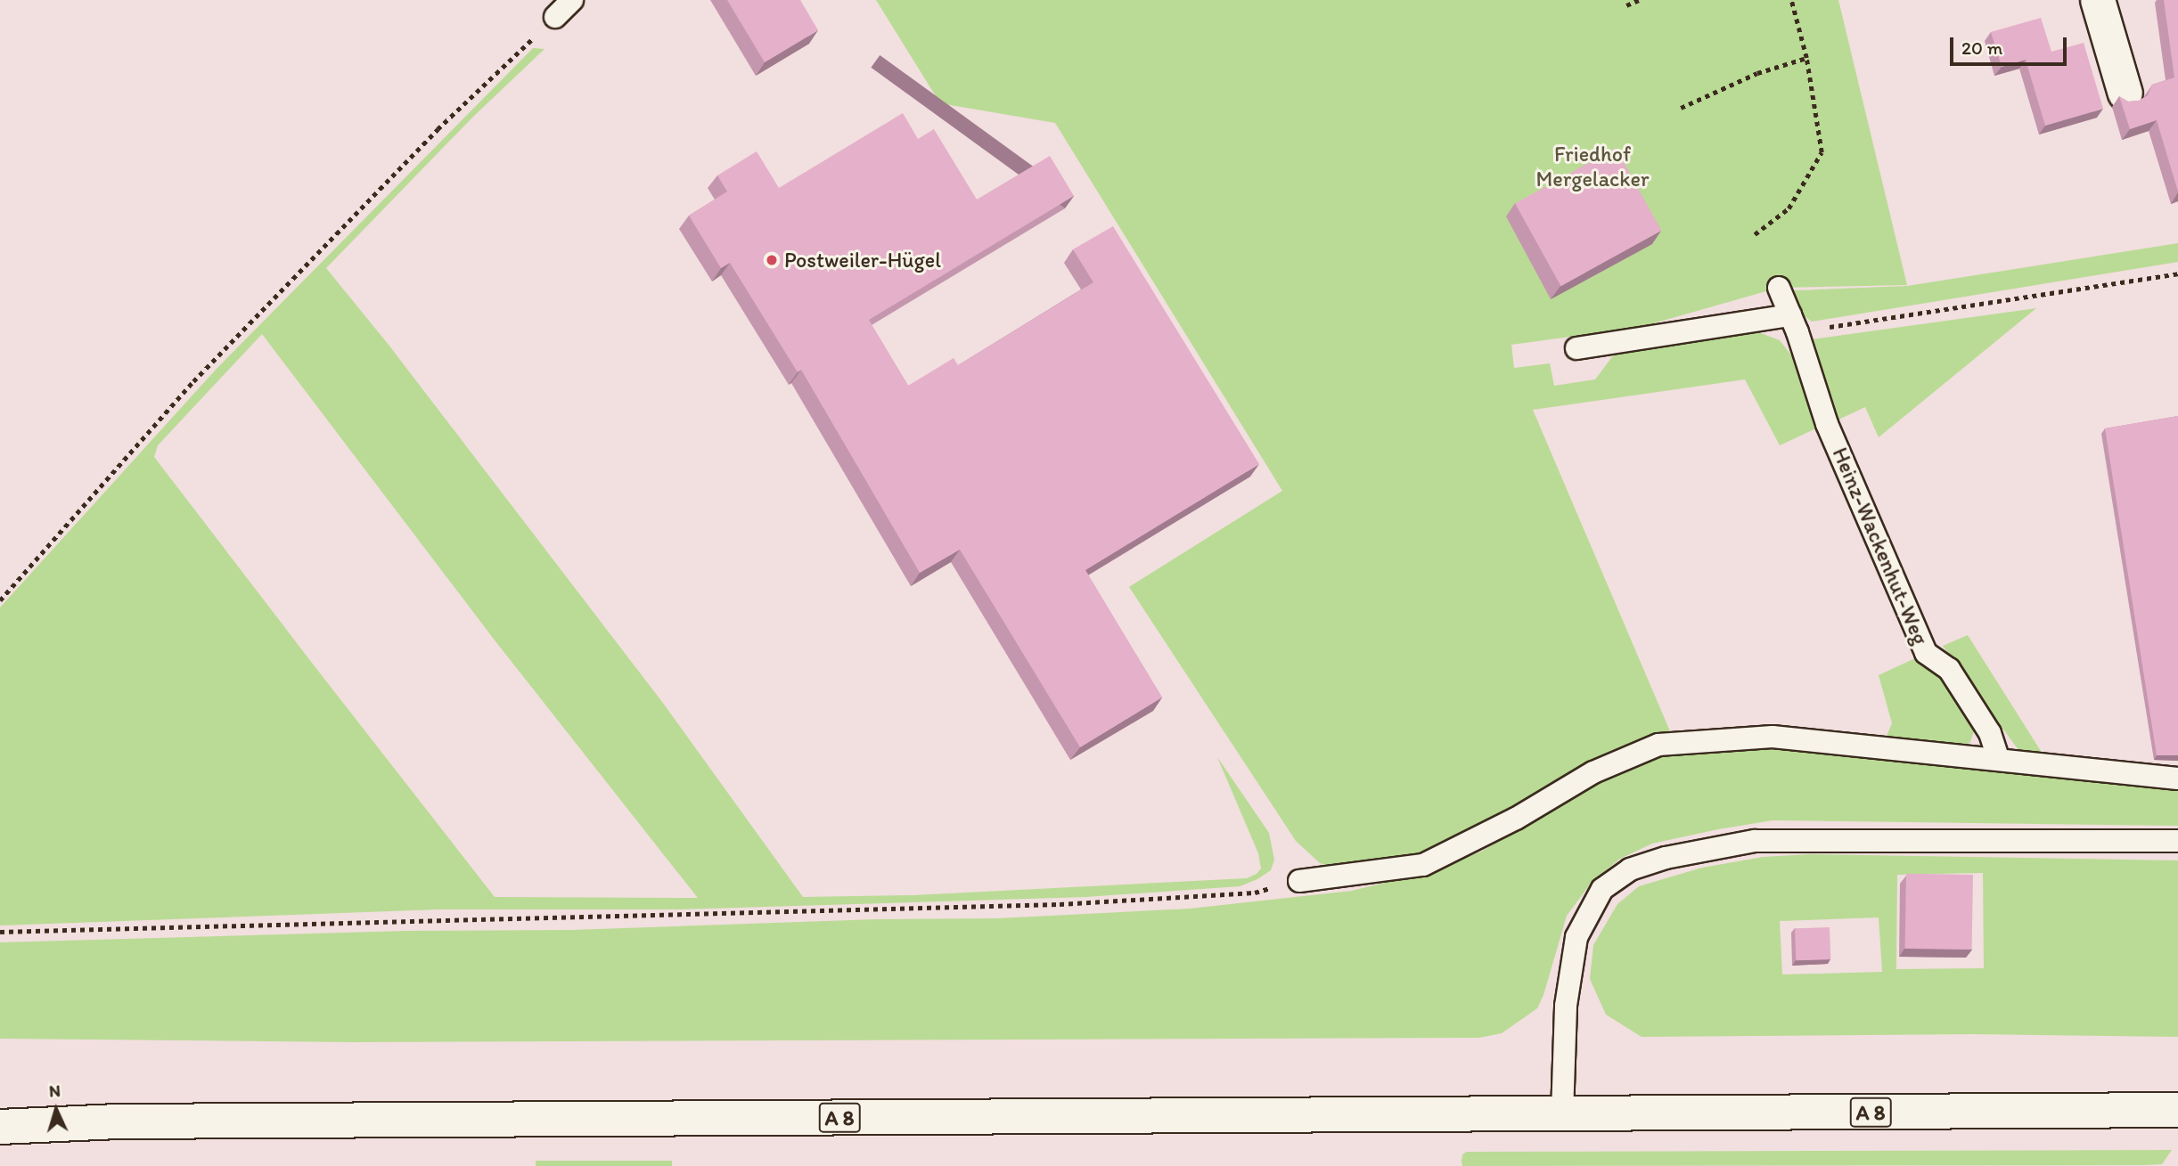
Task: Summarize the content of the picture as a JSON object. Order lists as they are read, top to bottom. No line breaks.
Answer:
{"streets":{"main road":["A 8"],"lane":["Heinz-Wackenhut-Weg"]},"parks":["Friedhof Mergelacker"],"places":["Postweiler-Hügel"],"scale_bar":"20 m","north":"top"}
